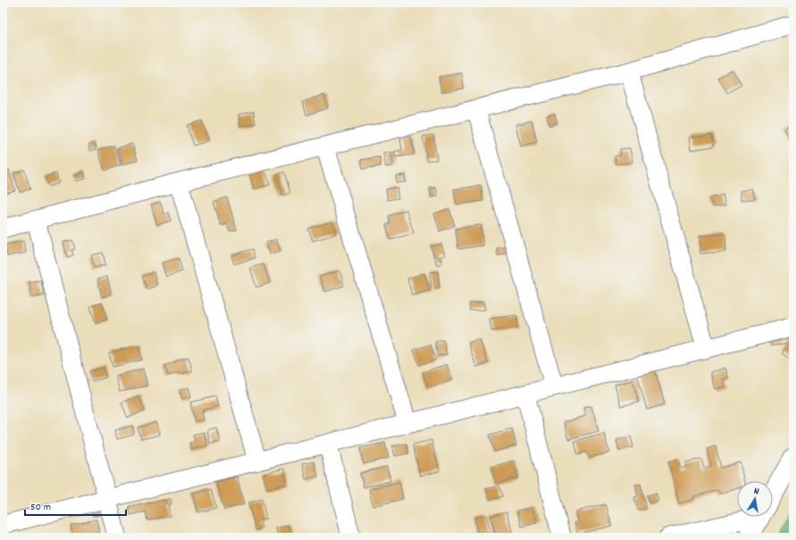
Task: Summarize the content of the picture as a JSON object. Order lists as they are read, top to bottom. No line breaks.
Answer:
{"scale_bar":"50 m","north":"top"}
